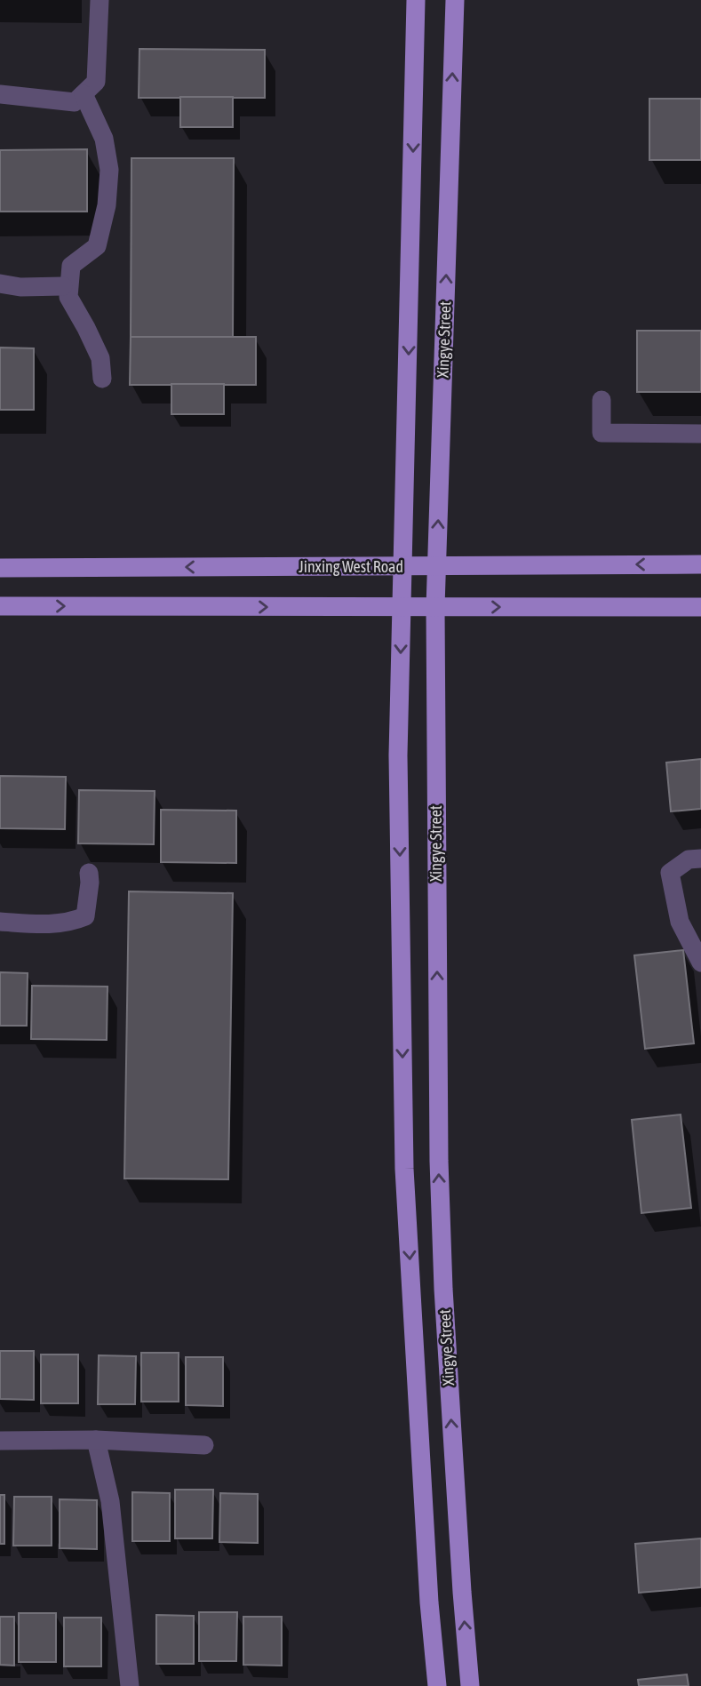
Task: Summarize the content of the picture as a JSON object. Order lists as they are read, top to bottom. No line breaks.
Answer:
{"streets":{"main road":["Xingye Street","Jinxing West Road"]},"crossings":[["Xingye Street","Jinxing West Road"]]}
